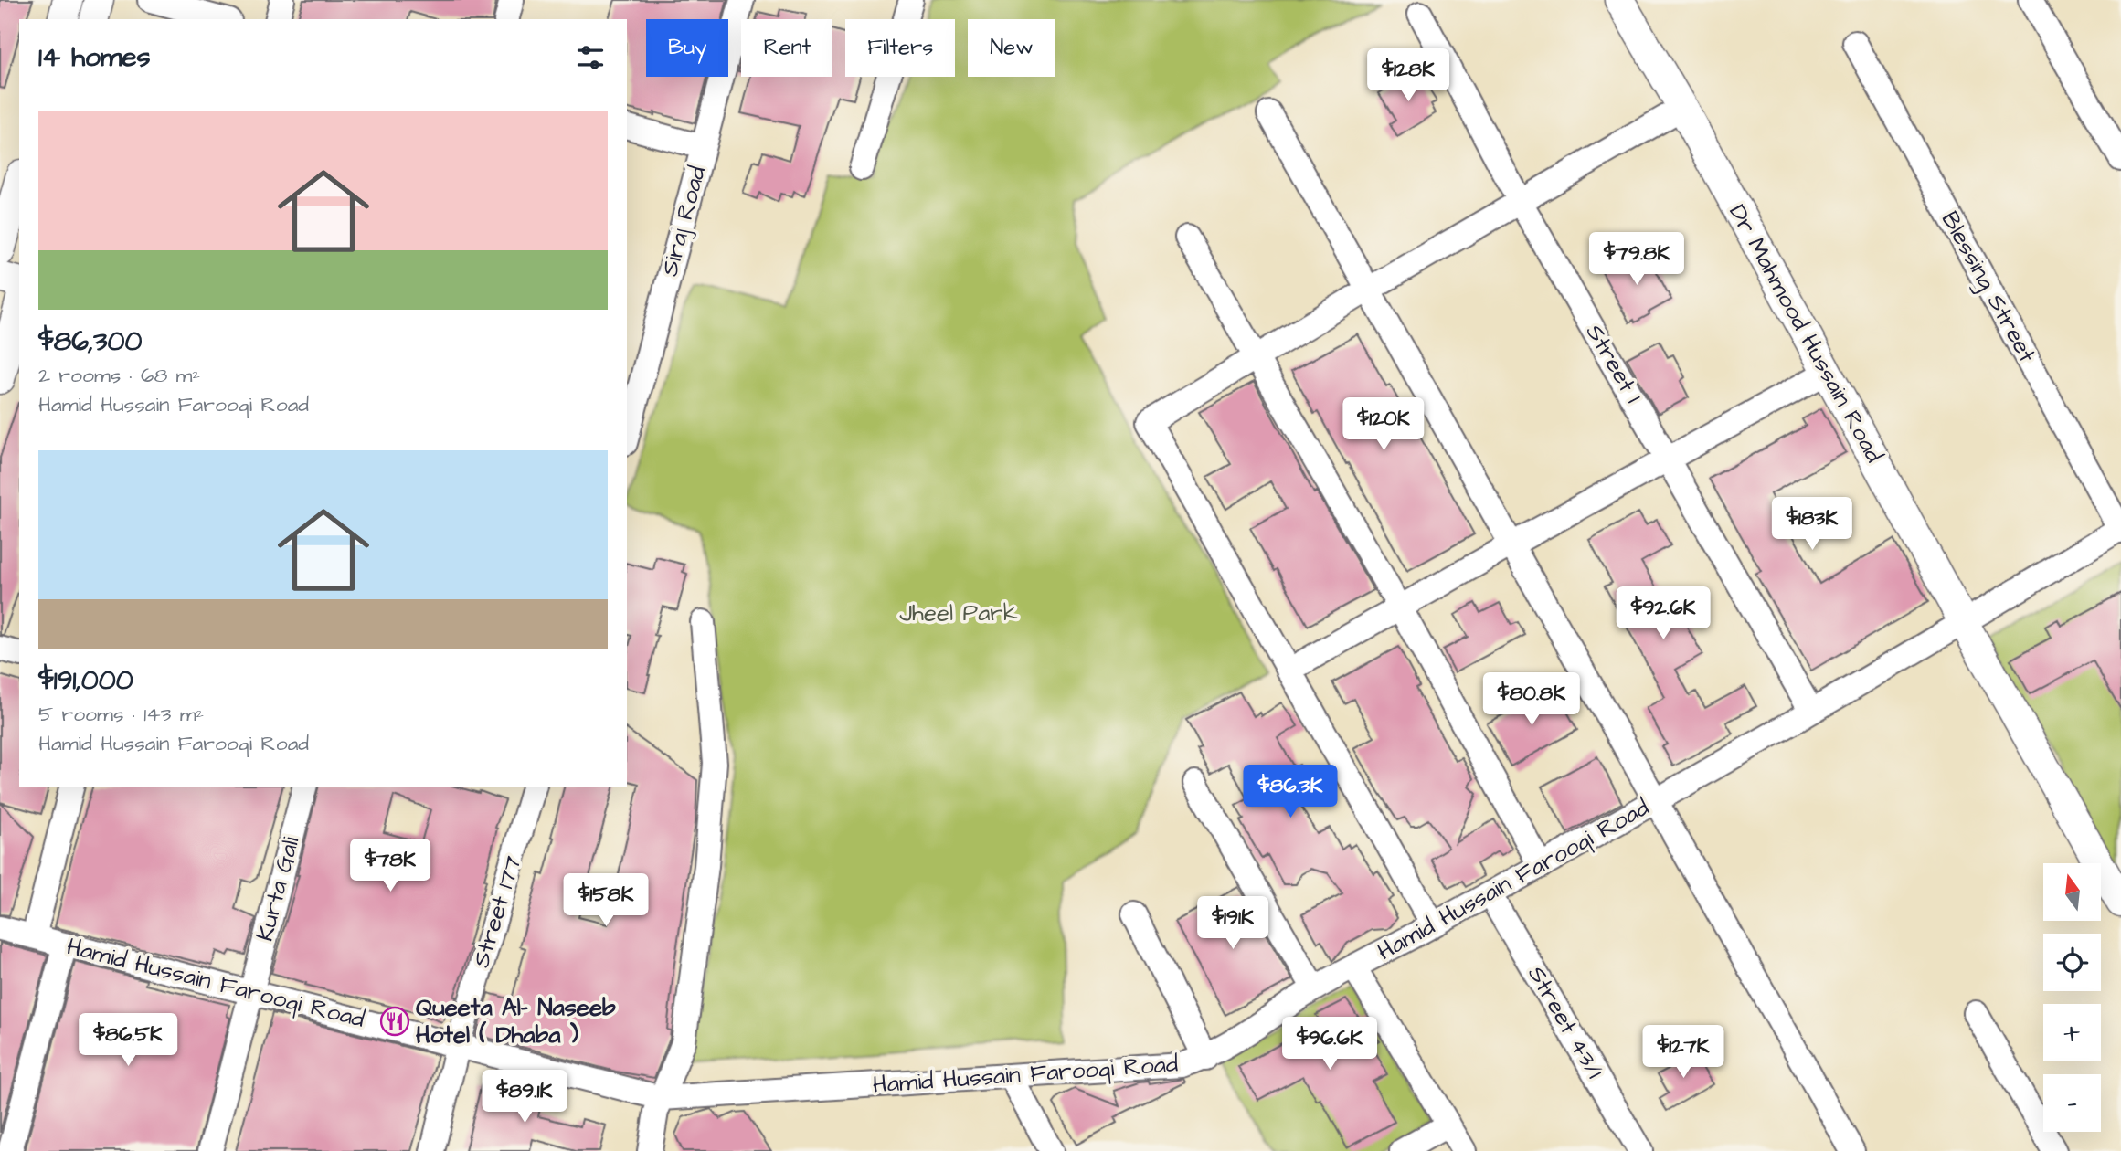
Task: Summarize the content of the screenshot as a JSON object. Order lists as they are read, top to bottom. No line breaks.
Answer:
{"streets":{"main road":["Dr Mahmood Hussain Road"],"street":["Siraj Road","Blessing Street","Street 1","Hamid Hussain Farooqi Road","Kurta Gali","Street 177","Street 43/1"]},"crossings":[["Blessing Street","Hamid Hussain Farooqi Road"],["Dr Mahmood Hussain Road","Hamid Hussain Farooqi Road"],["Street 1","Hamid Hussain Farooqi Road"],["Hamid Hussain Farooqi Road","Kurta Gali"],["Hamid Hussain Farooqi Road","Street 177"],["Hamid Hussain Farooqi Road","Street 43/1"]],"parks":["Jheel Park"],"places":{"restaurant":["Queeta Al- Naseeb Hotel ( Dhaba )"]},"north":"top","page":{"chip":["Buy","Rent","Filters","New"],"heading":"14 homes","price":["$128K","$79.8K","$120K","$183K","$92.6K","$80.8K","$86.3K","$78K","$158K","$191K","$86.5K","$96.6K","$127K","$89.1K"],"list":[{"name":"$86,300","note":"2 rooms · 68 m² · Hamid Hussain Farooqi Road"},{"name":"$191,000","note":"5 rooms · 143 m² · Hamid Hussain Farooqi Road"}],"map_buttons":["+","−"]}}
